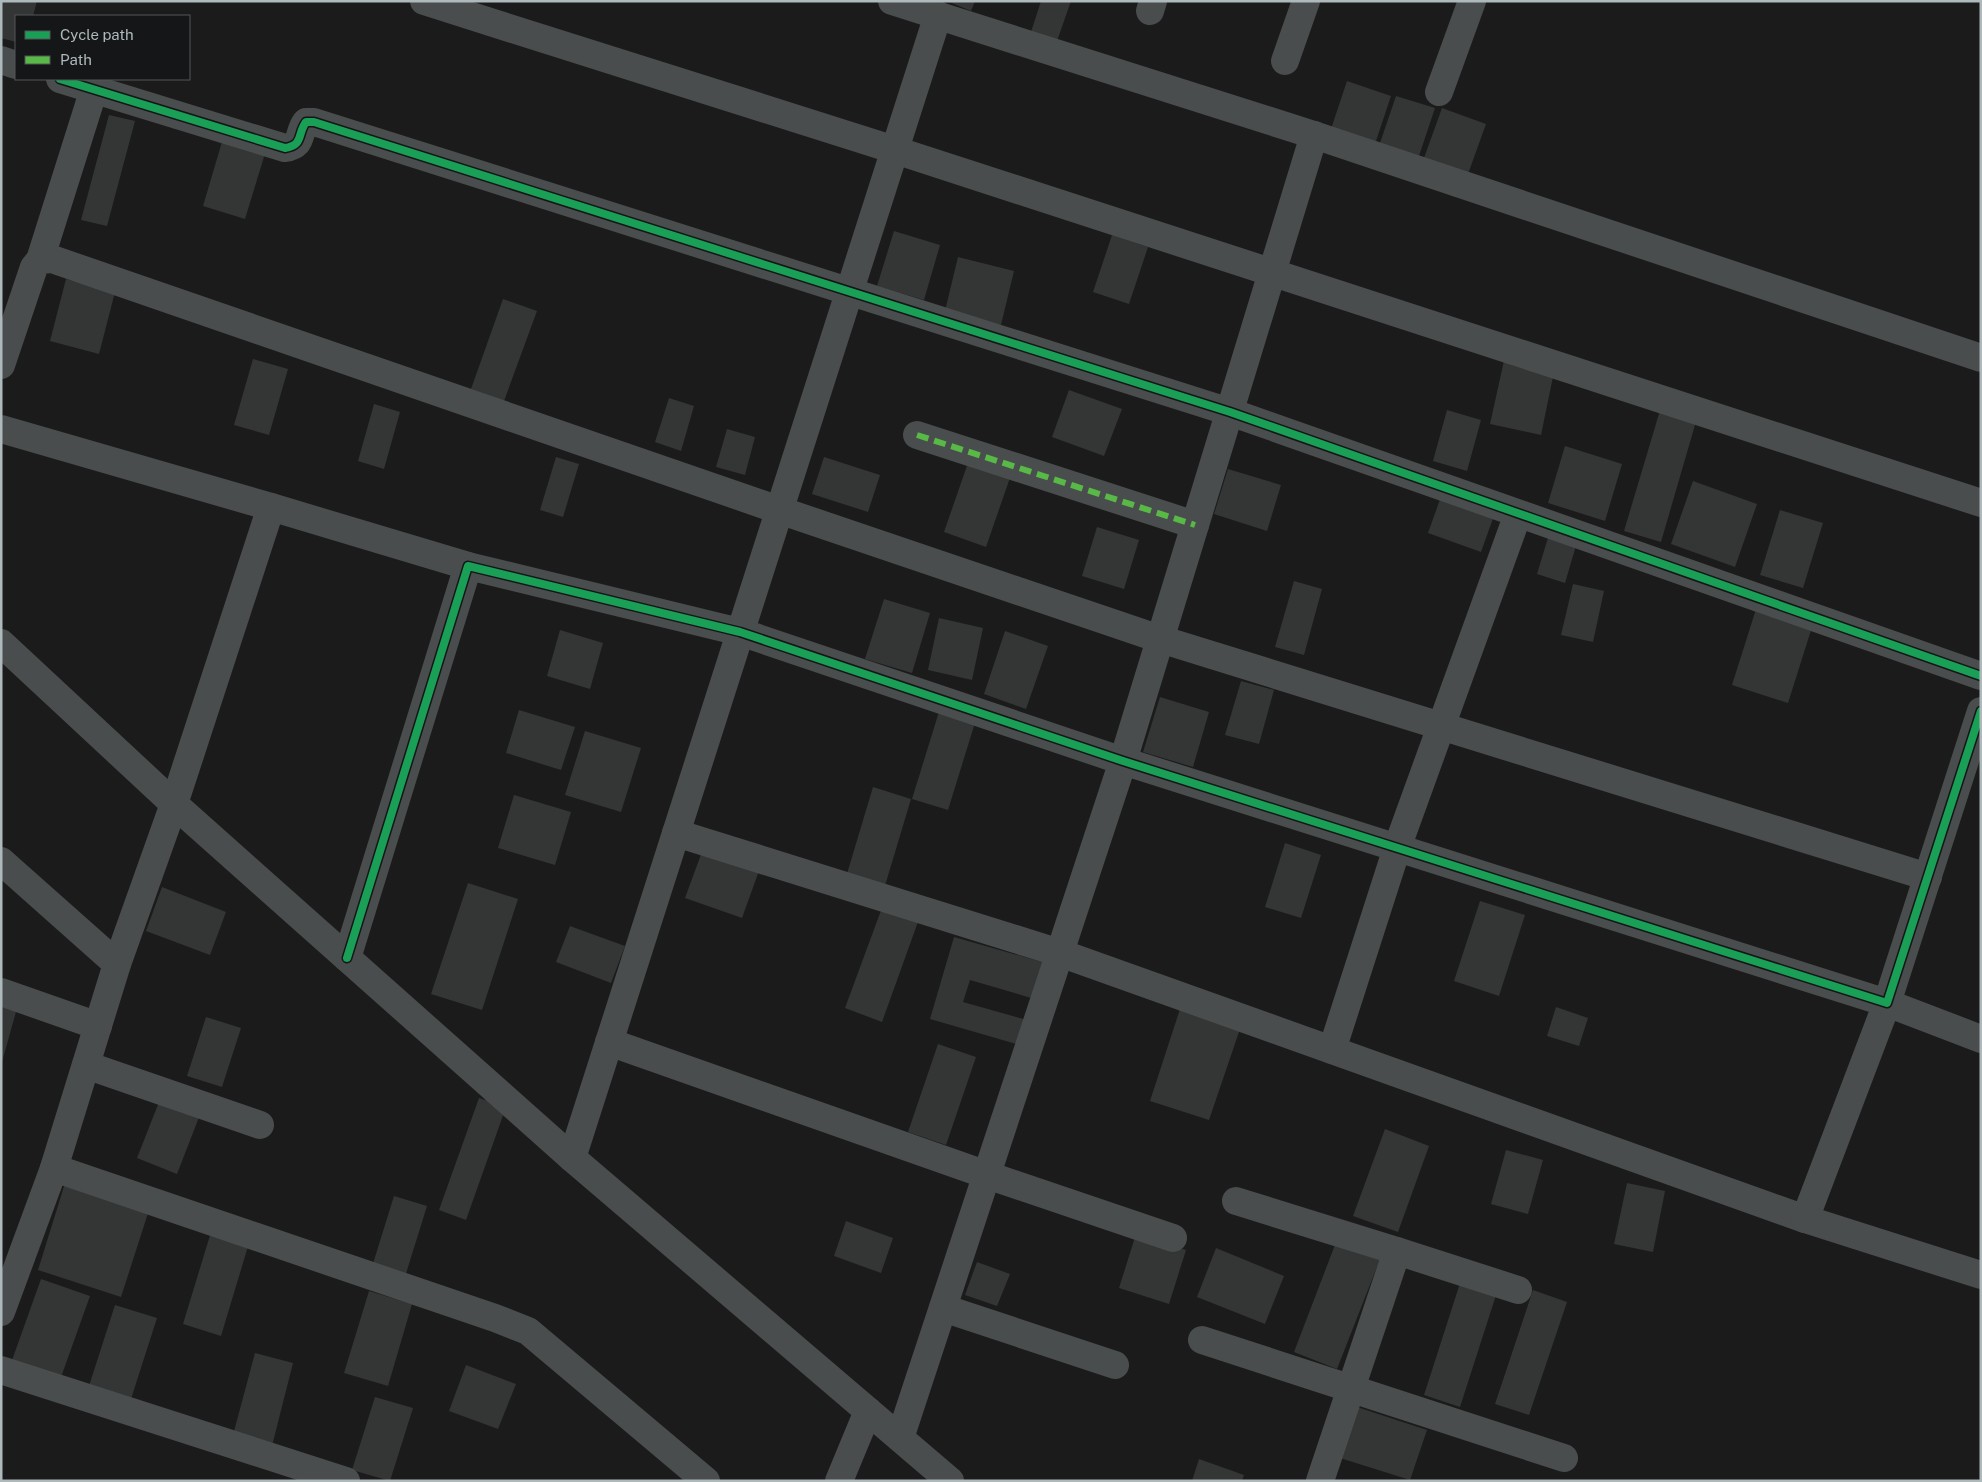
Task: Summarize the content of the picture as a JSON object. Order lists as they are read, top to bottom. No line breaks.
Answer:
{"legend":["Cycle path","Path"]}
